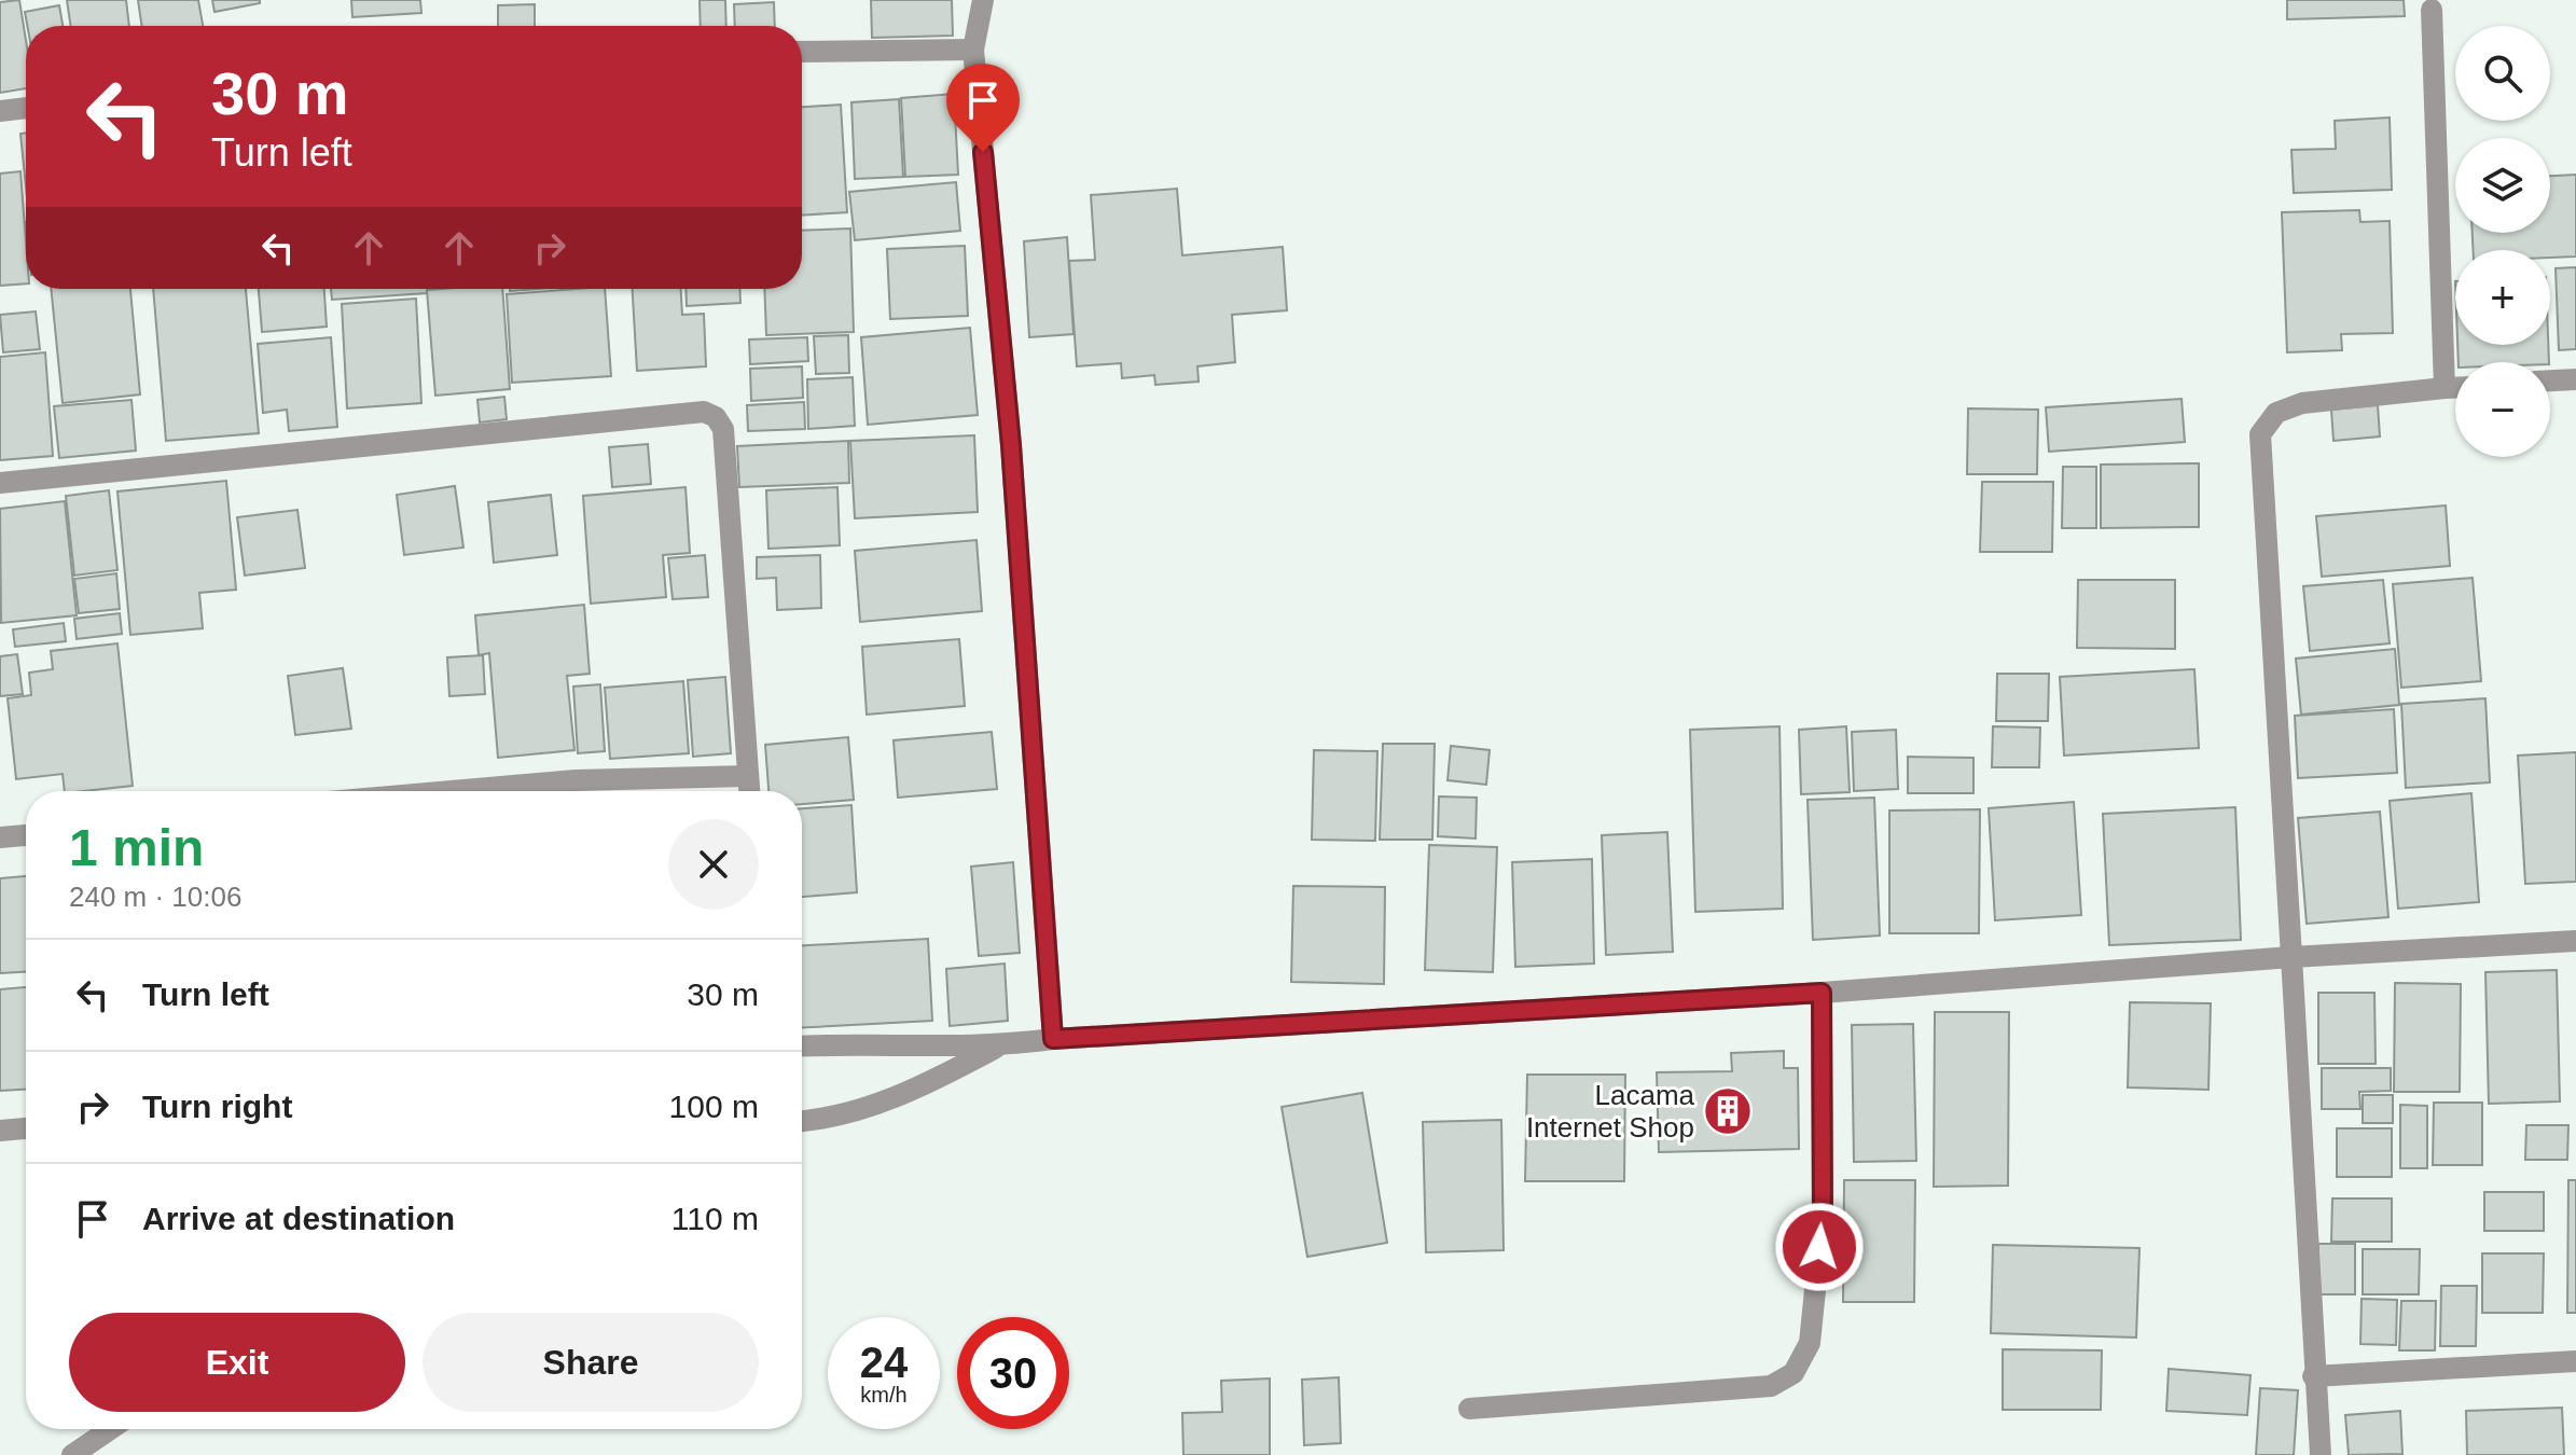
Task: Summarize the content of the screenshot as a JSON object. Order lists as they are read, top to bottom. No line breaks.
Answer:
{"places":{"building":["Lacama Internet Shop"]},"page":{"map_buttons":["+","−"],"turn":["30 m","Turn left"],"heading":["1 min","240 m · 10:06"],"list":[{"name":"Turn left","value":"30 m"},{"name":"Turn right","value":"100 m"},{"name":"Arrive at destination","value":"110 m"}],"buttons":["Exit","Share"],"speed":"24 km/h","limit":"30"}}
